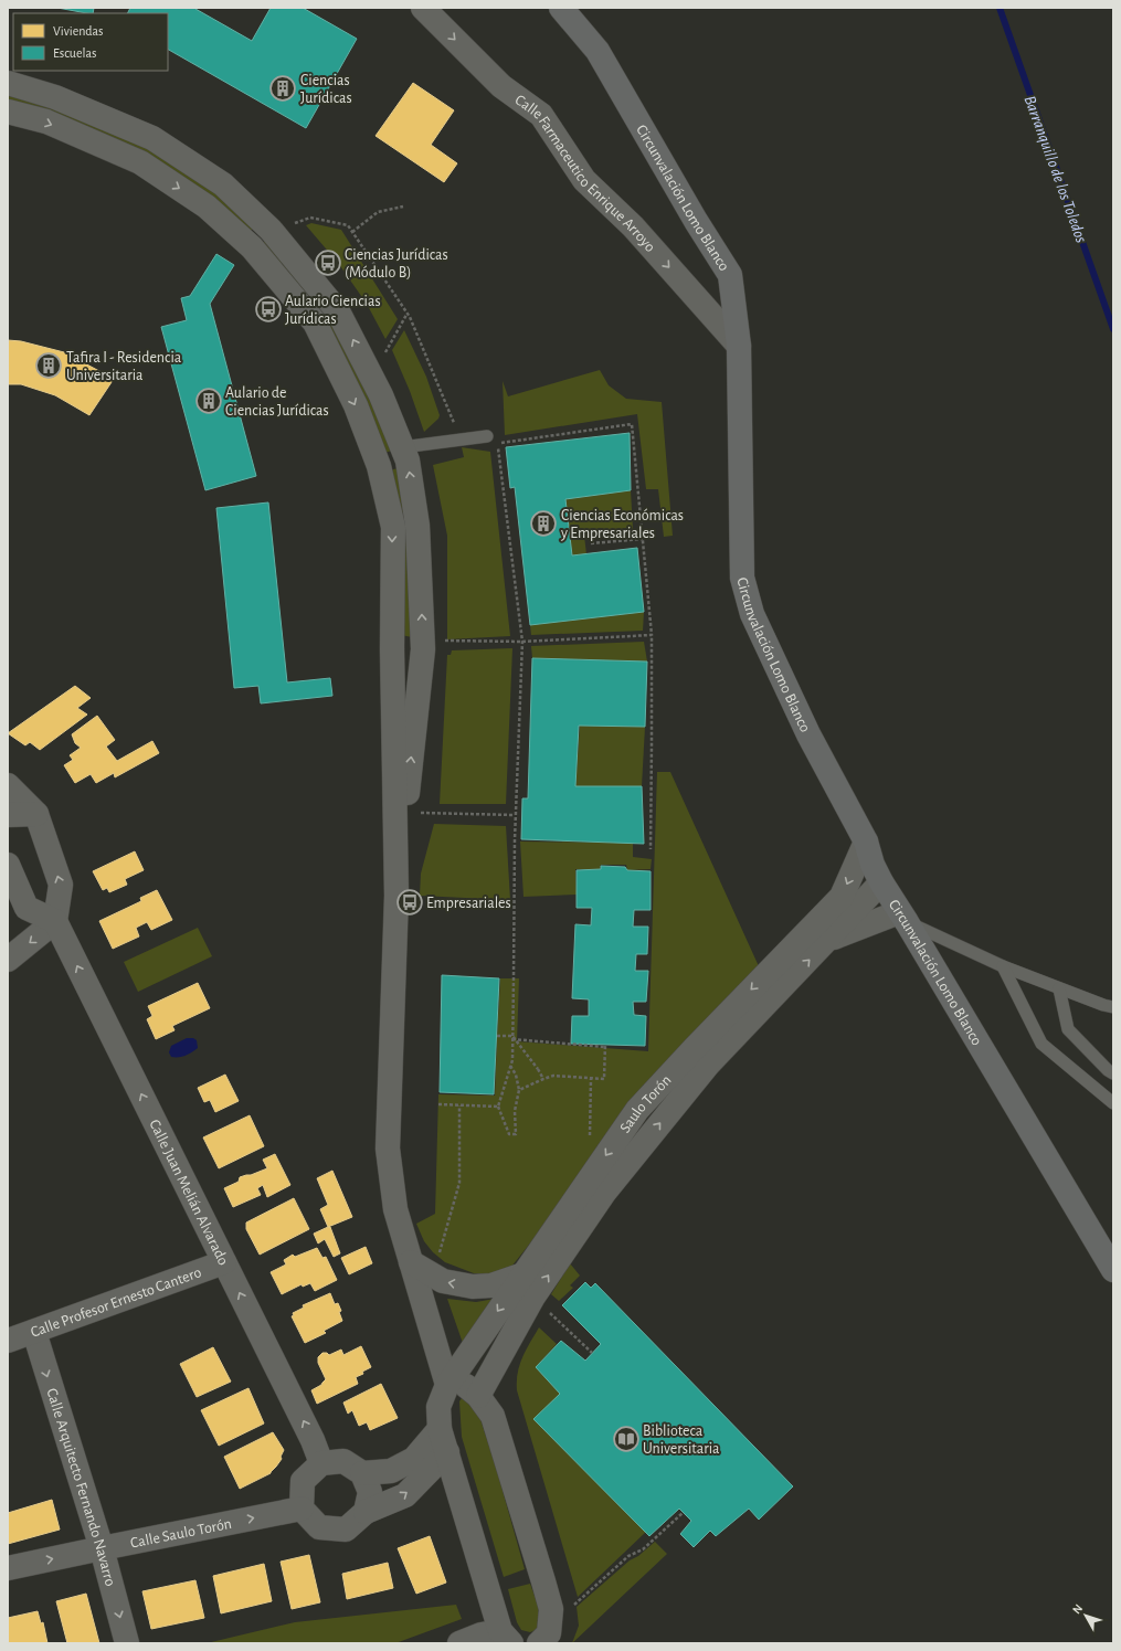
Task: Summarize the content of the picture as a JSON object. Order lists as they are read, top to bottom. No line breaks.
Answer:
{"streets":{"street":["Calle Farmaceutico Enrique Arroyo","Circunvalación Lomo Blanco","Saulo Torón","Calle Juan Melián Alvarado","Calle Profesor Ernesto Cantero","Calle Arquitecto Fernando Navarro","Calle Saulo Torón"]},"crossings":[["Calle Farmaceutico Enrique Arroyo","Circunvalación Lomo Blanco"],["Circunvalación Lomo Blanco","Saulo Torón"],["Calle Juan Melián Alvarado","Calle Profesor Ernesto Cantero"],["Calle Juan Melián Alvarado","Calle Saulo Torón"],["Calle Profesor Ernesto Cantero","Calle Arquitecto Fernando Navarro"],["Calle Arquitecto Fernando Navarro","Calle Saulo Torón"]],"one_way":["Calle Farmaceutico Enrique Arroyo","Calle Arquitecto Fernando Navarro","Calle Saulo Torón"],"water":["Barranquillo de los Toledos"],"places":{"building":["Ciencias Jurídicas","Tafira I - Residencia Universitaria","Aulario de Ciencias Jurídicas","Ciencias Económicas y Empresariales"],"bus stop":["Ciencias Jurídicas (Módulo B)","Aulario Ciencias Jurídicas","Empresariales"],"library":["Biblioteca Universitaria"]},"legend":["Viviendas","Escuelas"],"north":"top left"}
